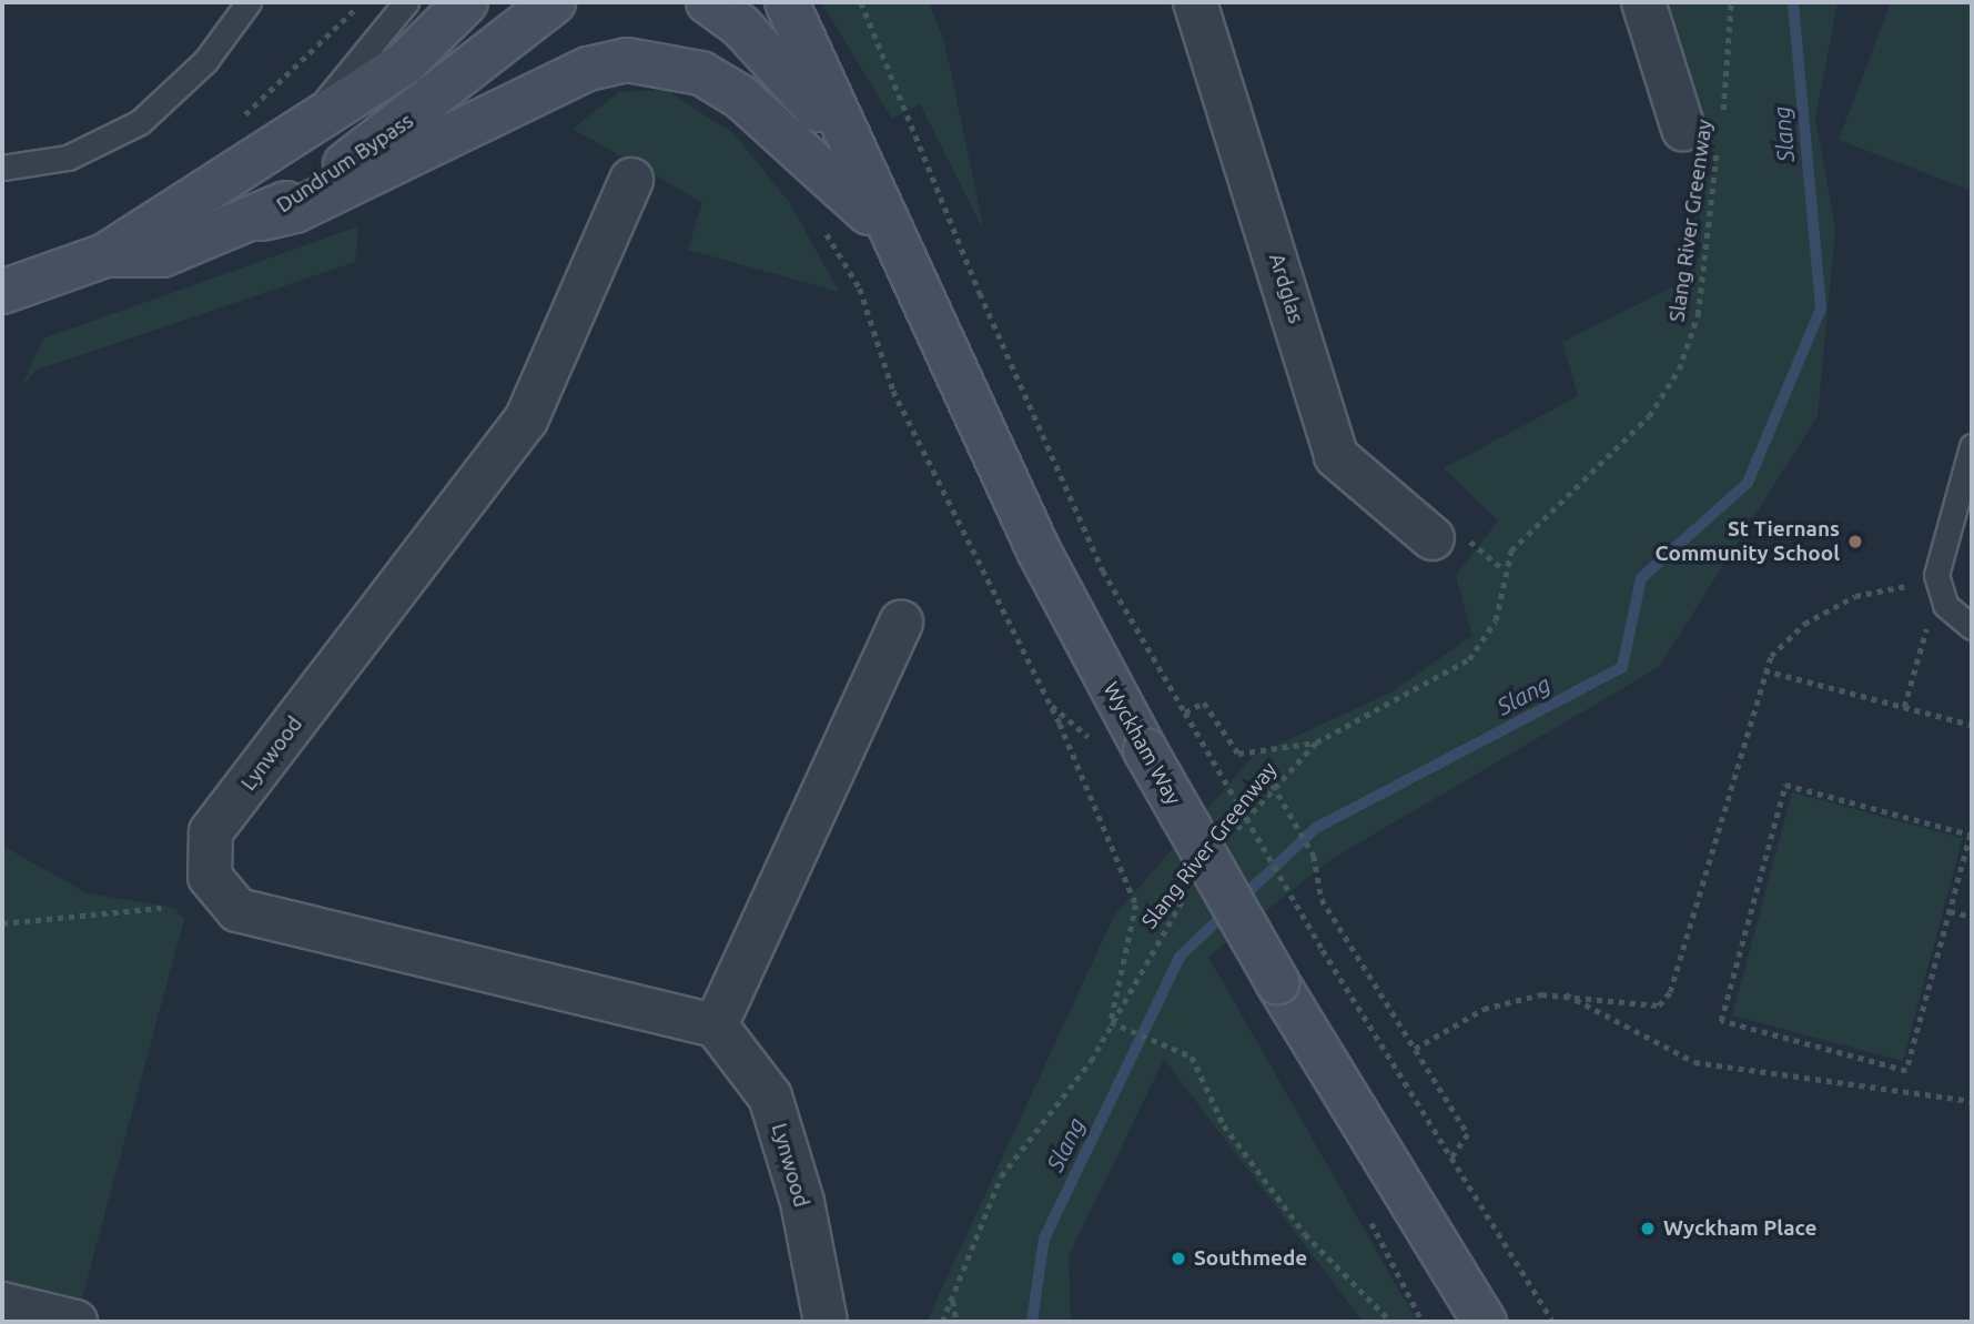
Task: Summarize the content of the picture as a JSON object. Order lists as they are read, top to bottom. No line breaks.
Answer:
{"streets":{"main road":["Dundrum Bypass","Wyckham Way"],"street":["Ardglas","Lynwood"],"path":["Slang River Greenway"]},"water":["Slang"],"places":["St Tiernans Community School","Wyckham Place","Southmede"]}
